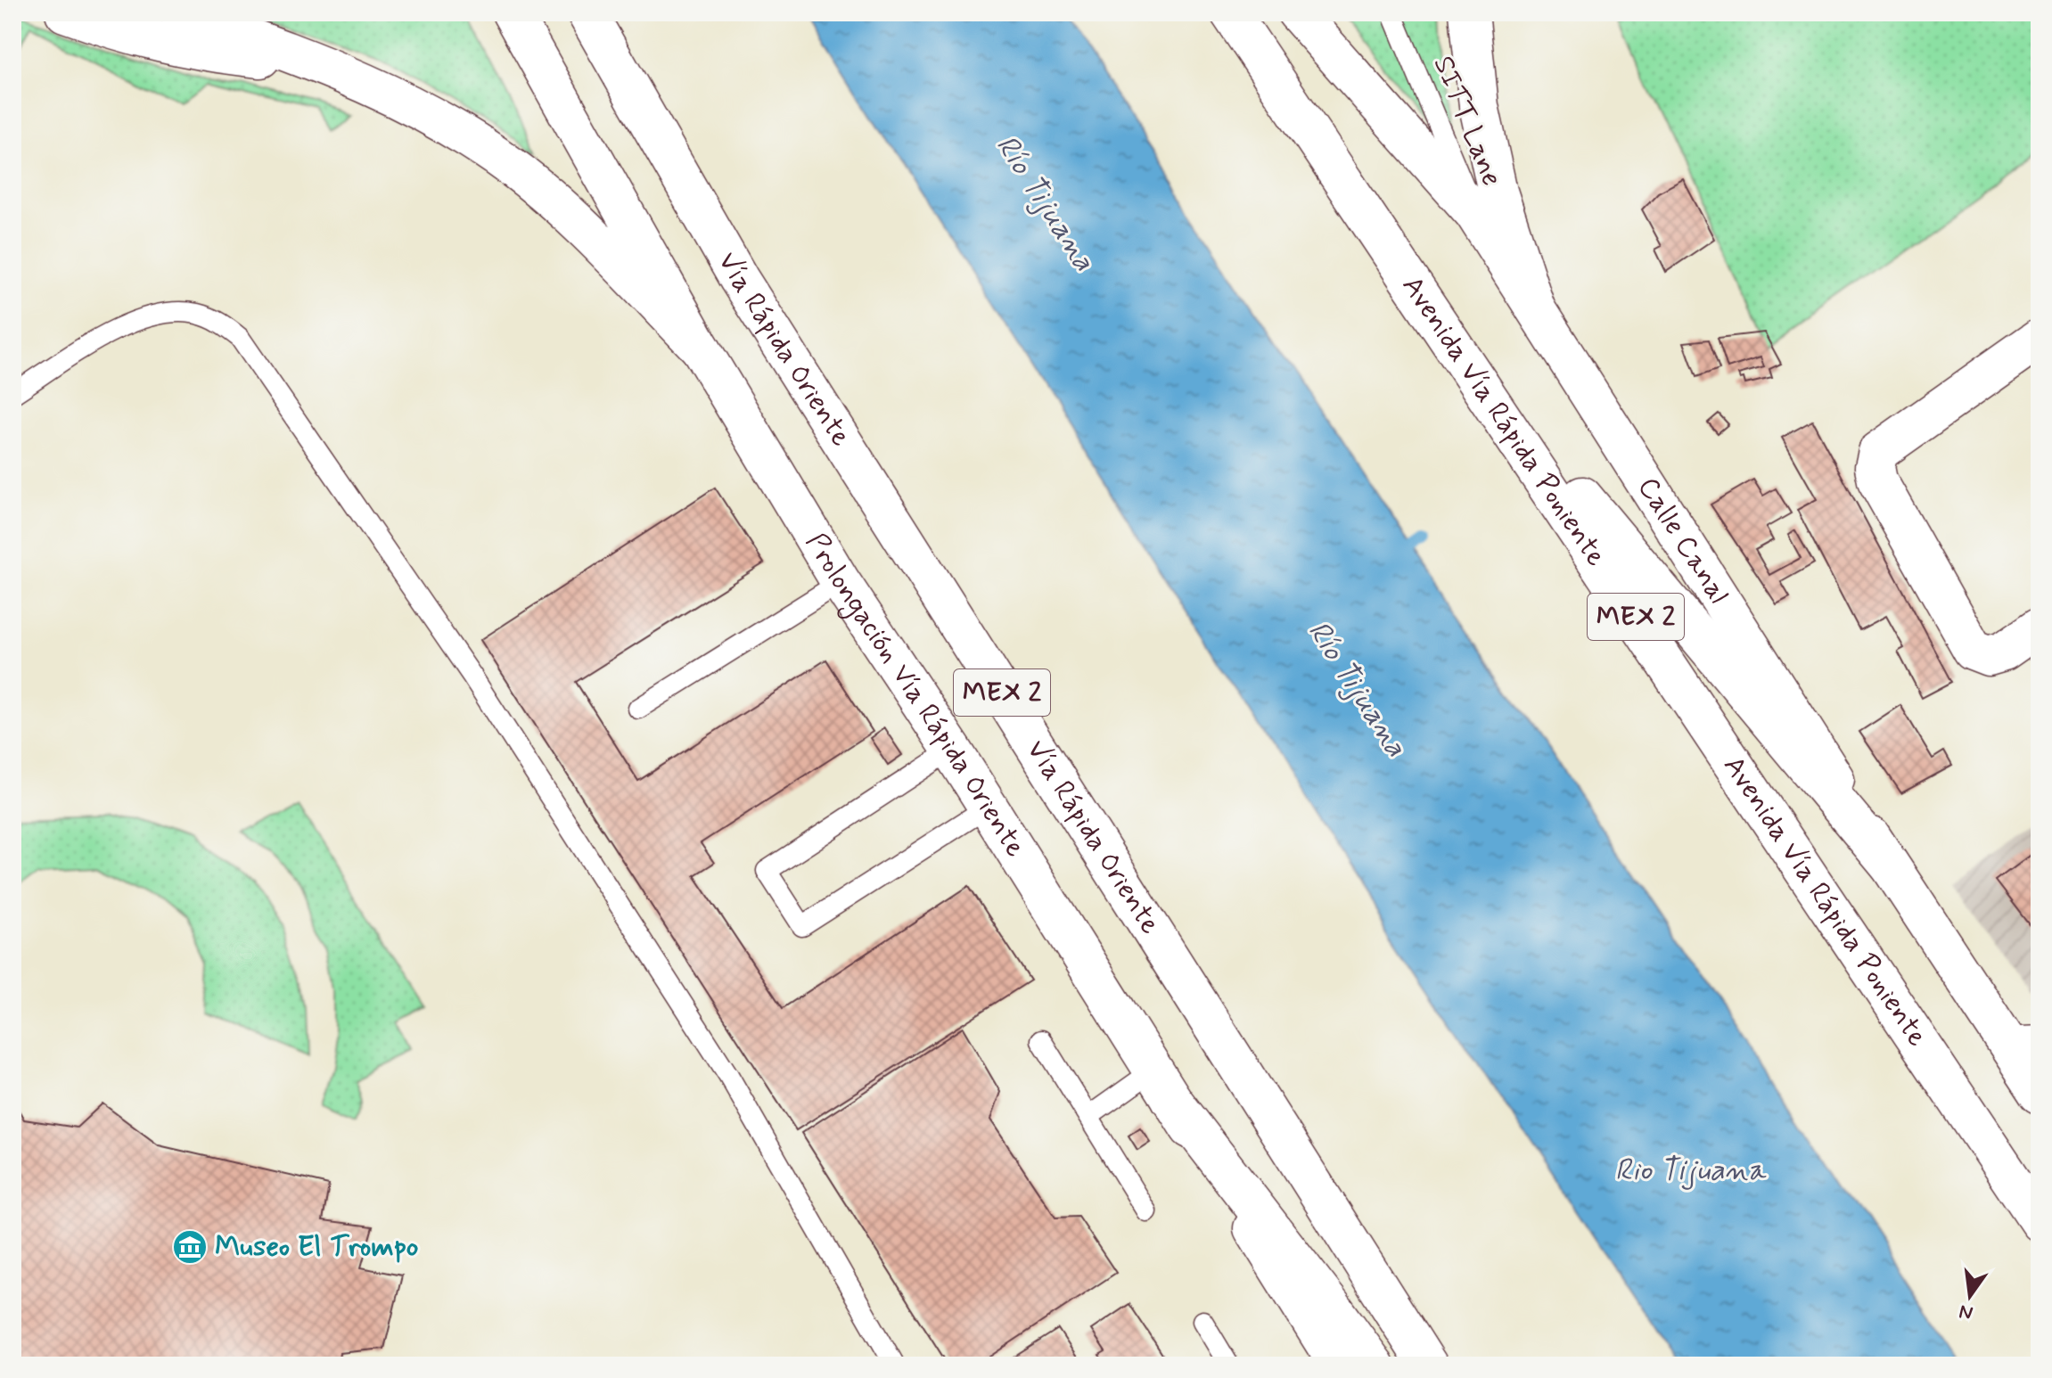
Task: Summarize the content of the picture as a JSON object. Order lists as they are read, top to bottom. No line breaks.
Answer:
{"streets":{"main road":["Vía Rápida Oriente","Avenida Vía Rápida Poniente","Calle Canal","MEX 2","Prolongación Vía Rápida Oriente"],"lane":["SITT Lane"]},"crossings":[["SITT Lane","Calle Canal"]],"water":["Río Tijuana","Rio Tijuana"],"places":{"museum":["Museo El Trompo"]},"north":"bottom"}
